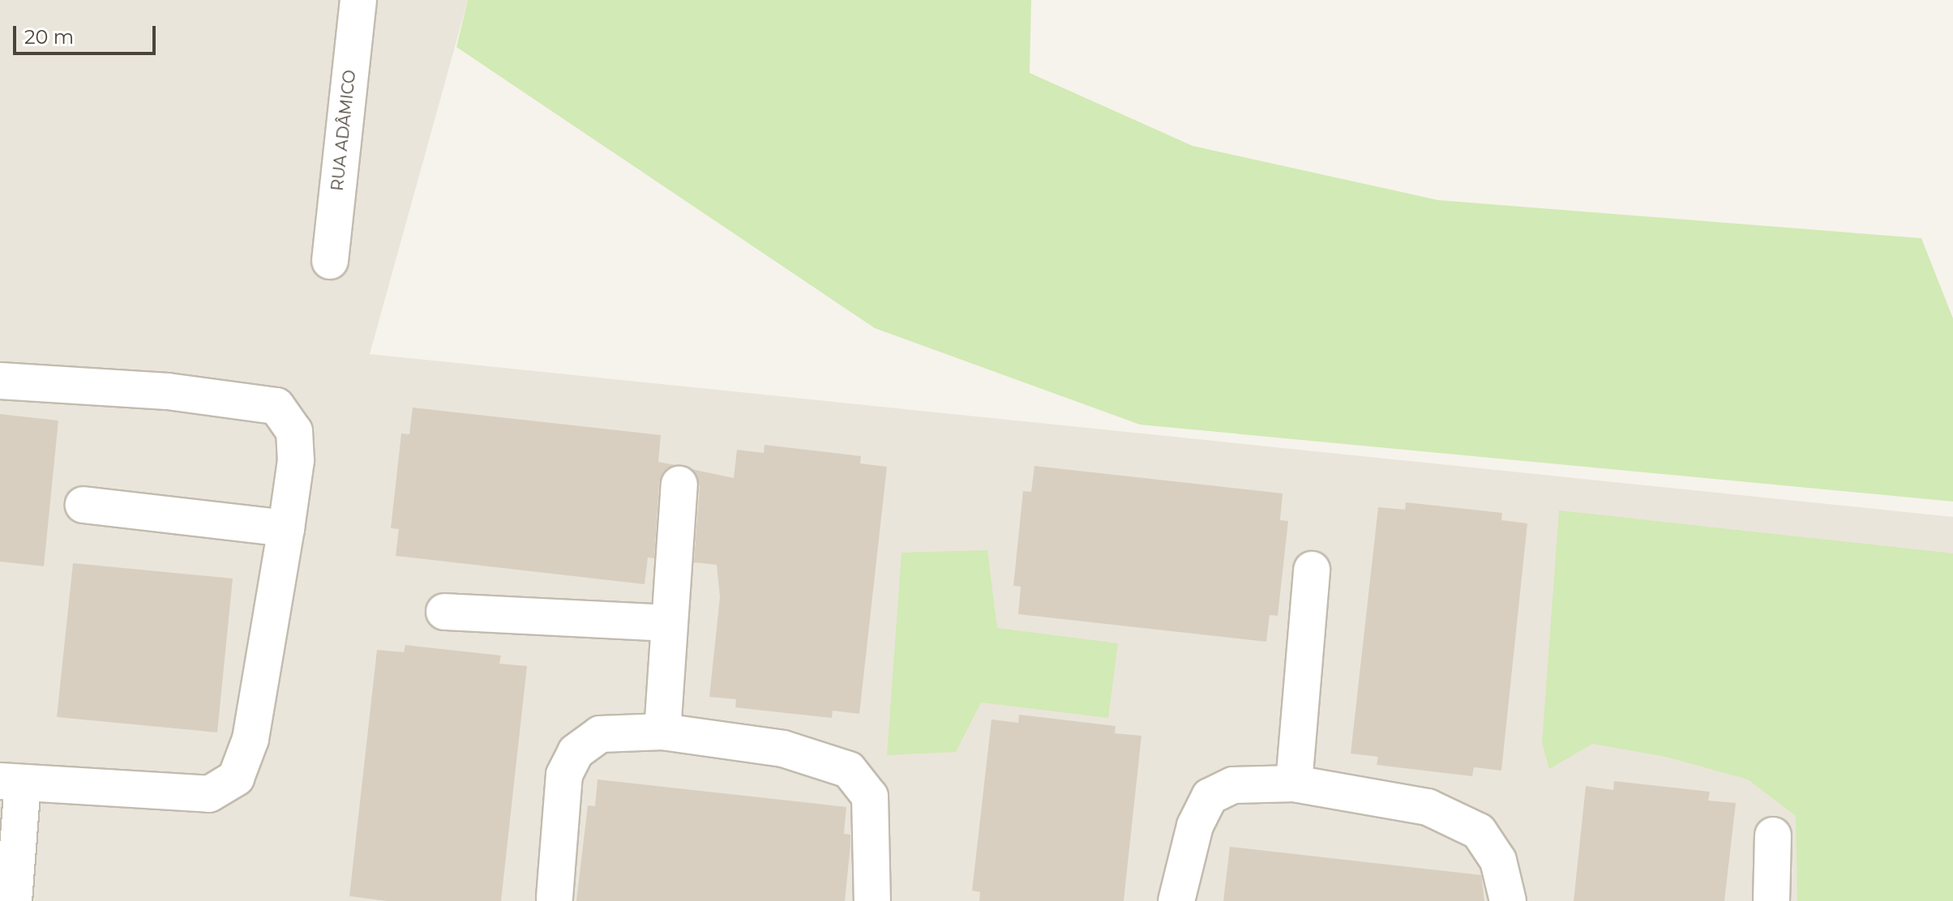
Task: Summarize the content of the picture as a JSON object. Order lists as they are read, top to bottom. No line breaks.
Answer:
{"streets":{"street":["RUA ADÂMICO"]},"scale_bar":"20 m"}
